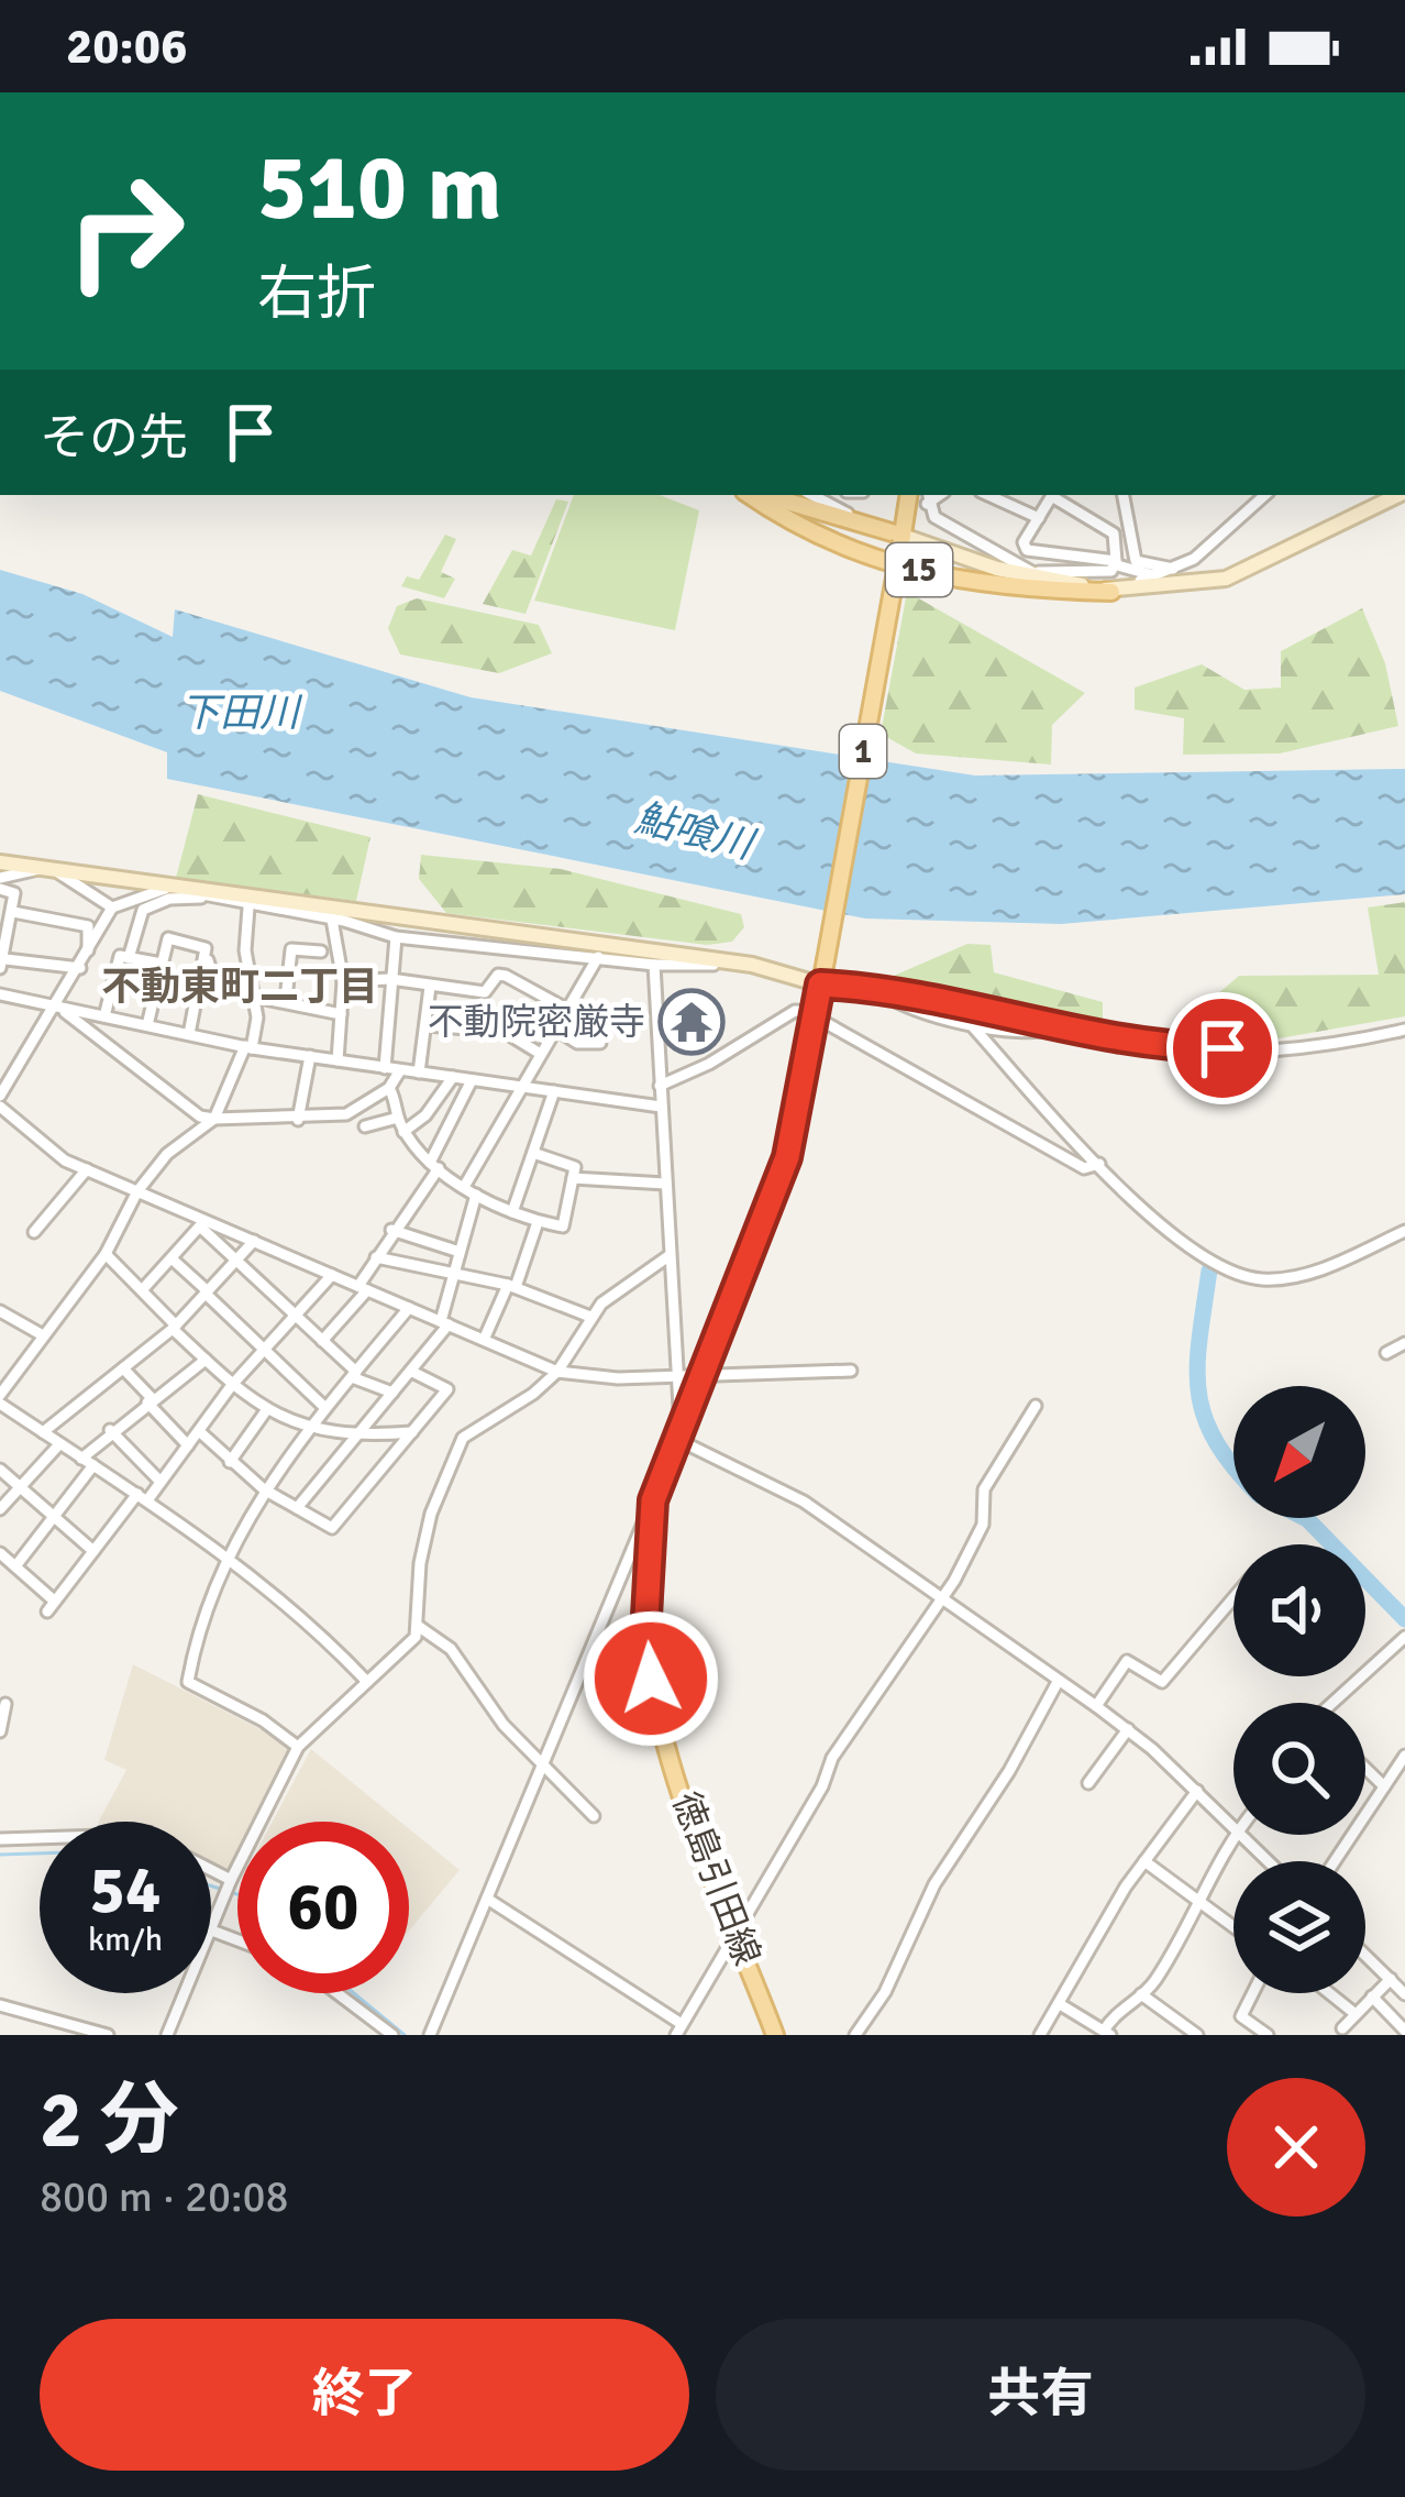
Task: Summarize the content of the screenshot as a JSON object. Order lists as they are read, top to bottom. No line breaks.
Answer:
{"streets":{"main road":["15","1","徳島引田線"]},"crossings":[["15","徳島引田線"]],"districts":["不動東町二丁目"],"water":["下田川","鮎喰川"],"places":{"temple":["不動院密厳寺"]},"north":"bottom left","page":{"status":"20:06","turn":["510 m","右折"],"then":"その先","speed":"54 km/h","limit":"60","heading":["2 分","800 m · 20:08"],"buttons":["終了","共有"]}}
